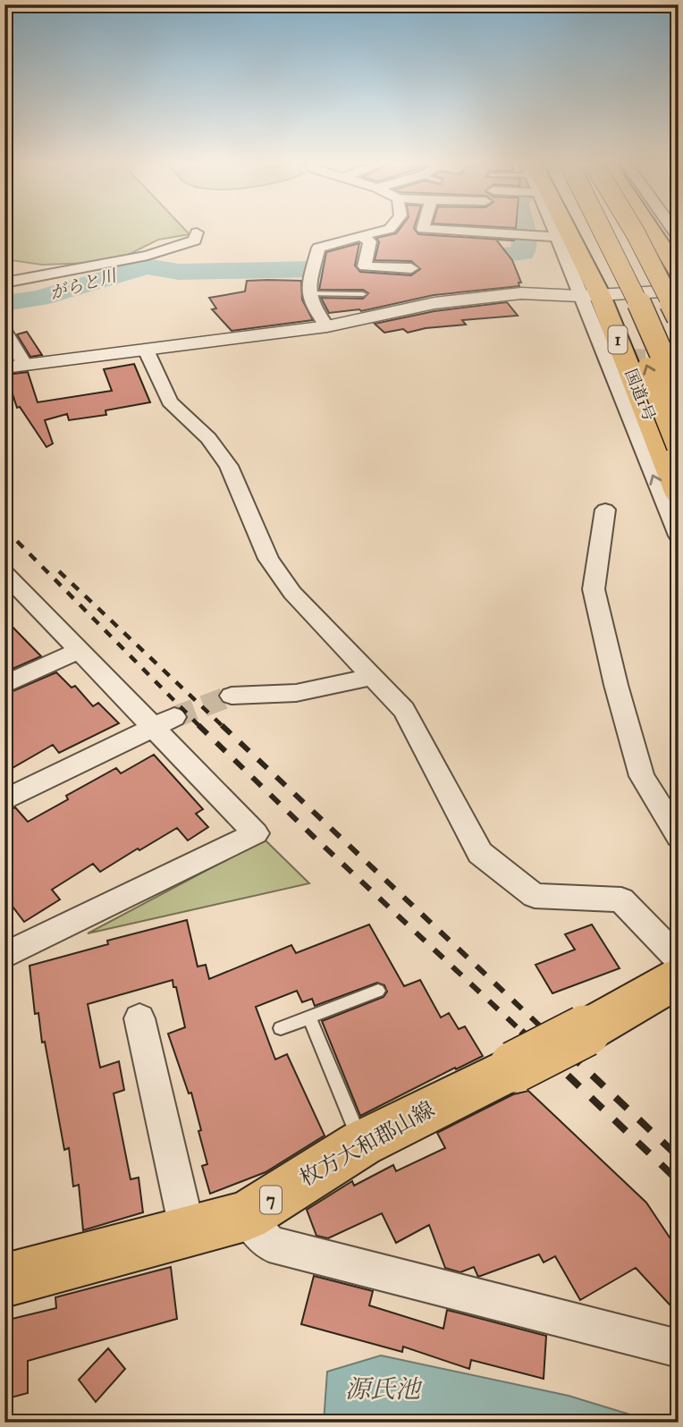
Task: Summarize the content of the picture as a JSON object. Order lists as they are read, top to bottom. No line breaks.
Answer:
{"streets":{"main road":["1","国道1号","枚方大和郡山線","7"]},"water":["がらと川","源氏池"]}
